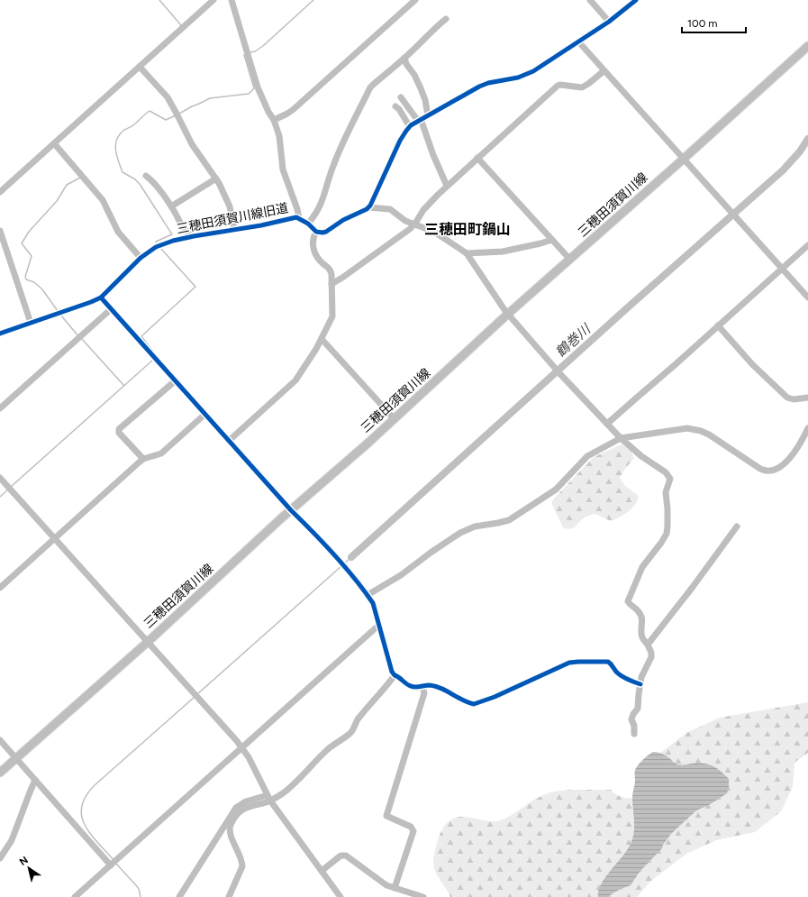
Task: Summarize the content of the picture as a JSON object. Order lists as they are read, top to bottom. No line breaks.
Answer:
{"streets":{"main road":["三穂田須賀川線"],"street":["三穂田須賀川線旧道"]},"districts":["三穂田町鍋山"],"water":["鶴巻川"],"scale_bar":"100 m","north":"top left"}
